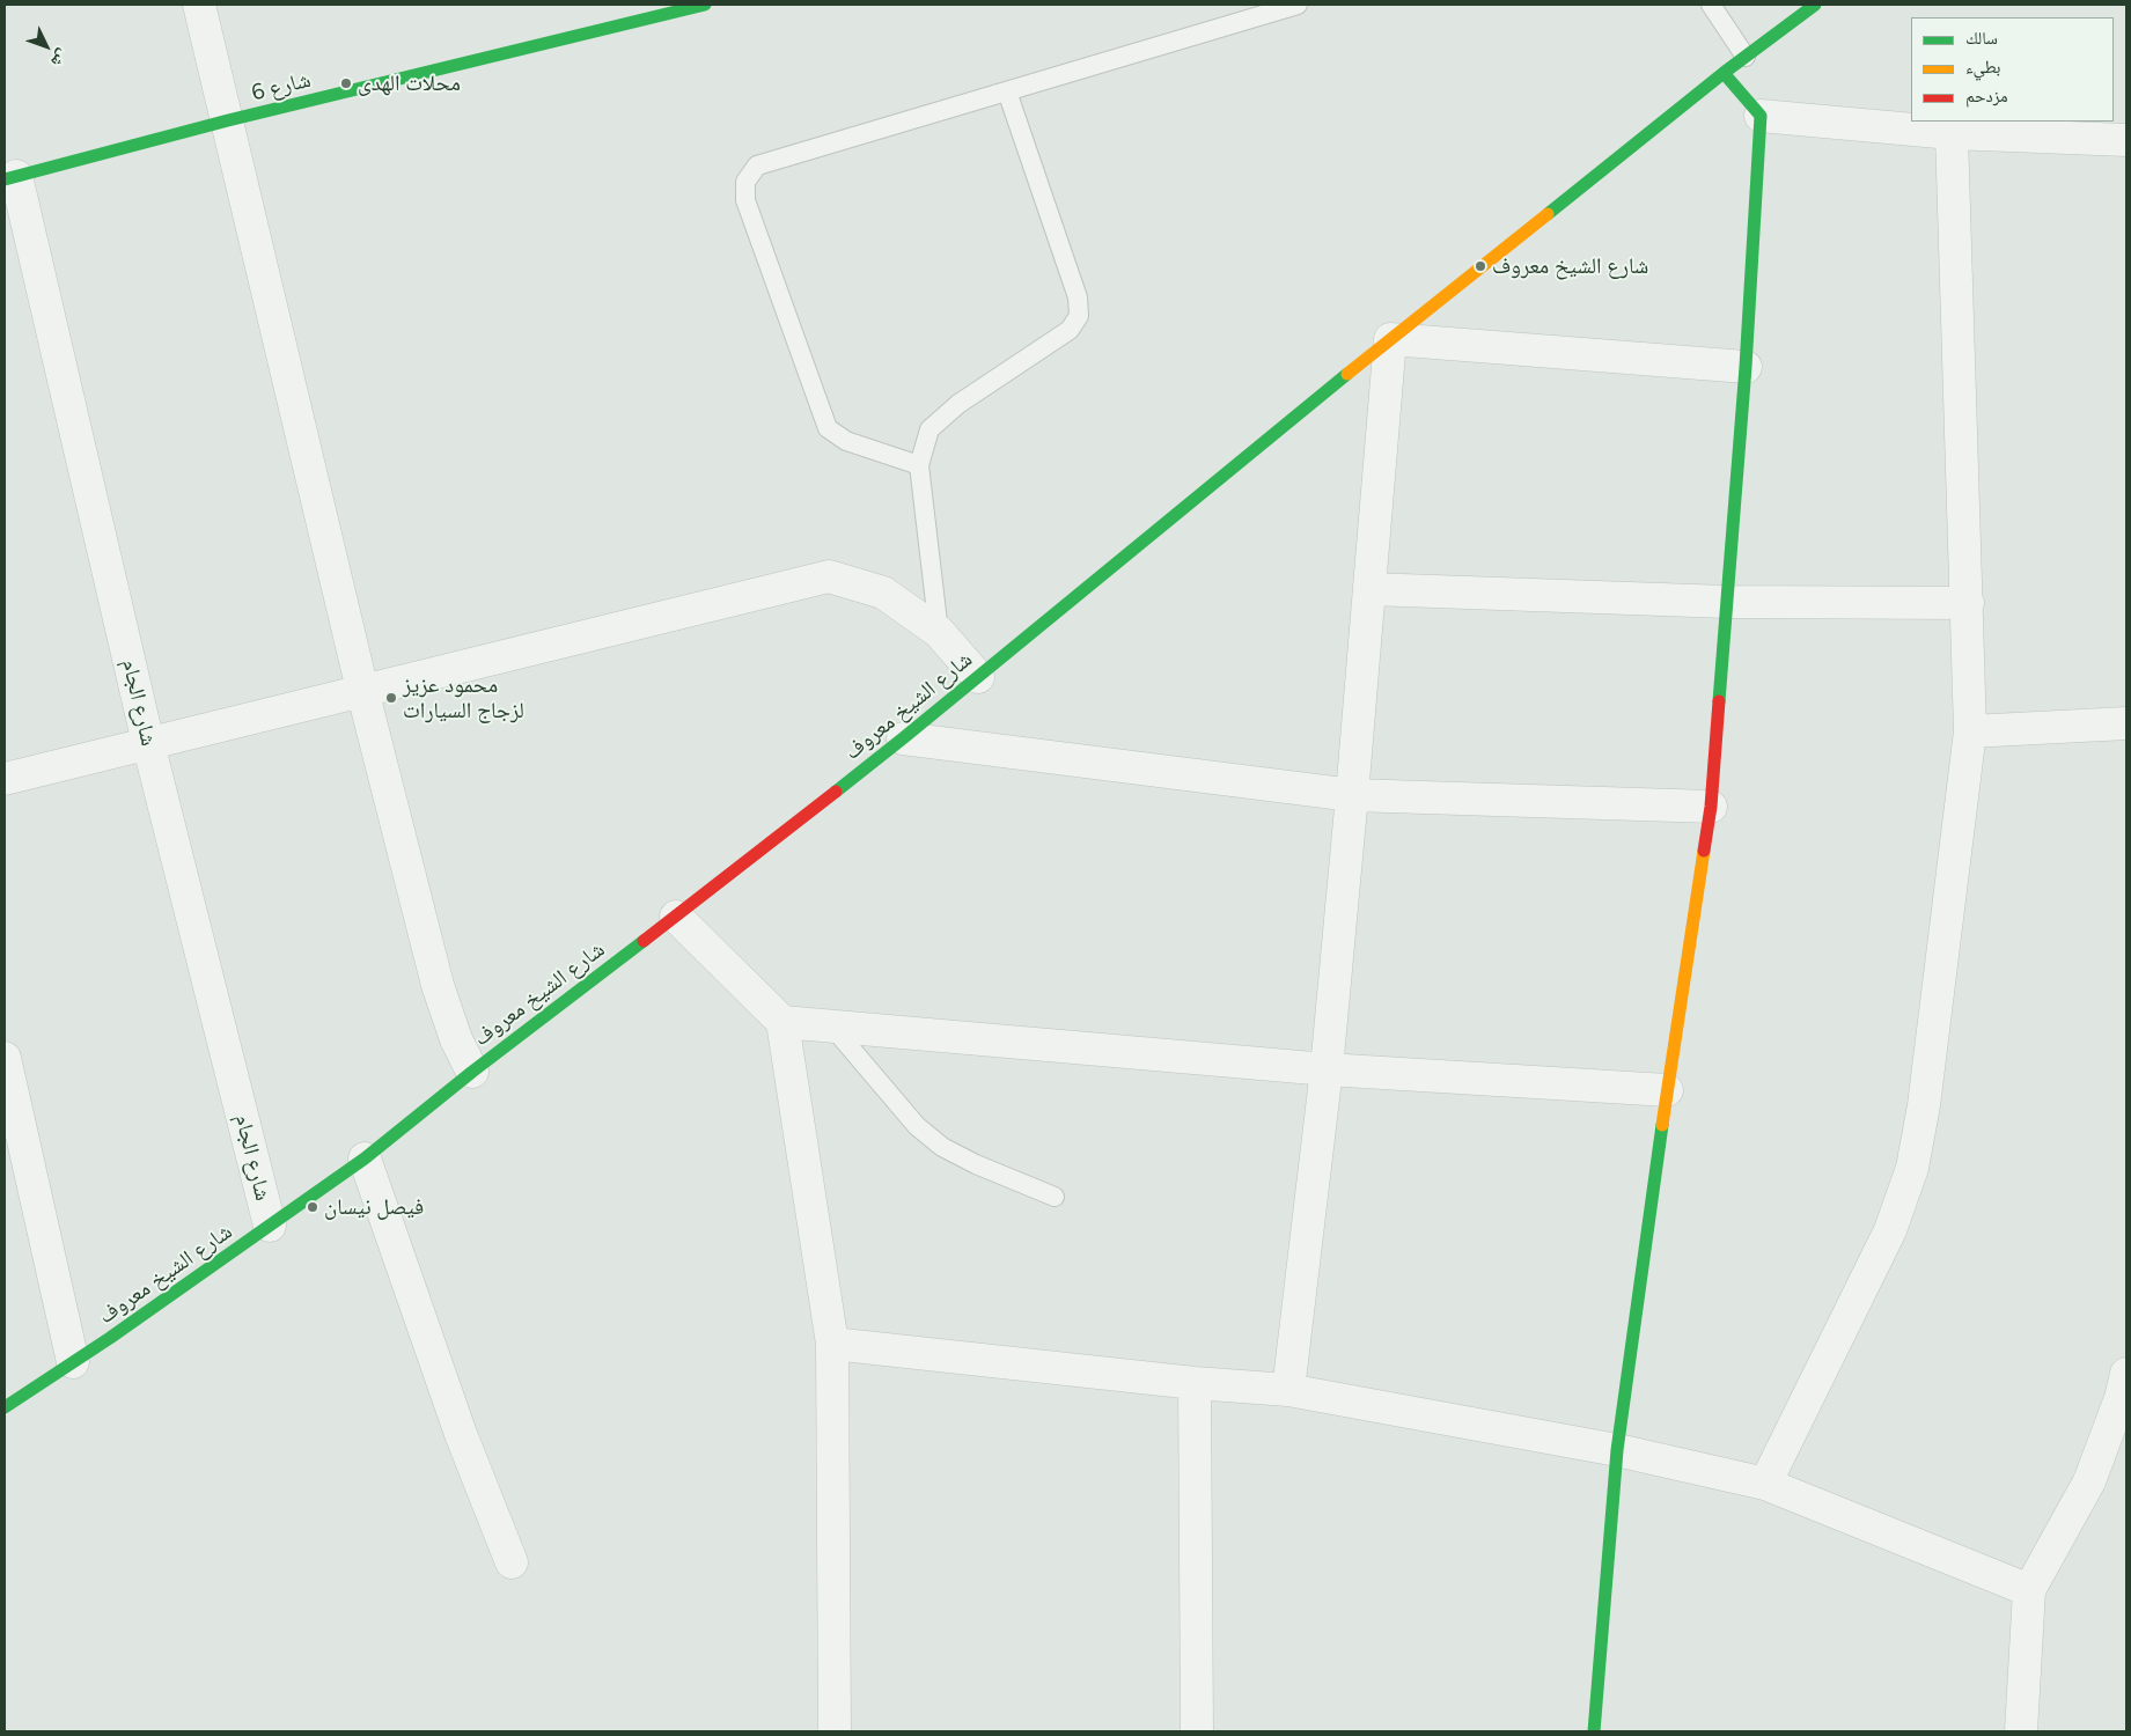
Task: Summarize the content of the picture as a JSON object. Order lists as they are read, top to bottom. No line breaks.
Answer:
{"streets":{"street":["شارع 6","شارع الجام","شارع الشيخ معروف"]},"crossings":[["شارع 6","شارع الجام"],["شارع الجام","شارع الشيخ معروف"]],"places":["محلات الهدى","شارع الشيخ معروف","محمود عزيز لزجاج السيارات","فيصل نيسان"],"legend":["سالك","بطيء","مزدحم"],"north":"bottom right"}
